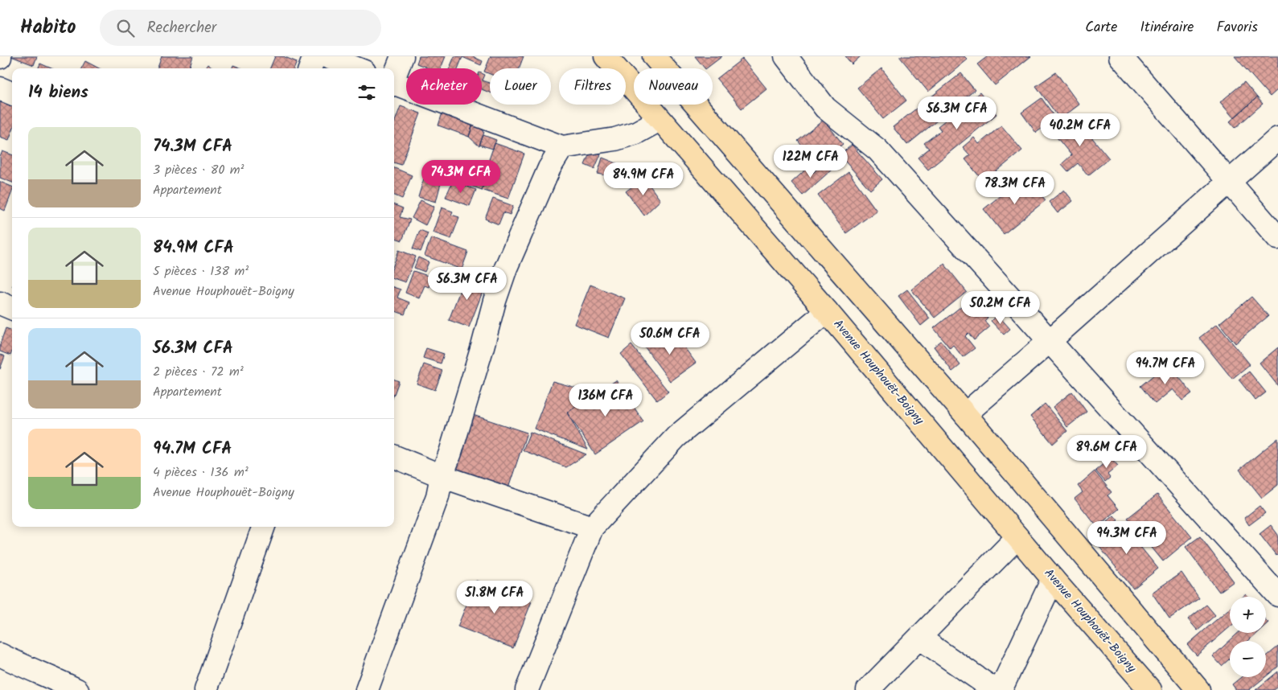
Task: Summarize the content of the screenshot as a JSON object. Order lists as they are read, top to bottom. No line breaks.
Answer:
{"streets":{"highway":["Avenue Houphouët-Boigny"]},"page":{"header":"Habito","search":"Rechercher","nav":["Carte","Itinéraire","Favoris"],"chip":["Acheter","Louer","Filtres","Nouveau"],"heading":"14 biens","price":["56.3M CFA","40.2M CFA","122M CFA","74.3M CFA","84.9M CFA","78.3M CFA","56.3M CFA","50.2M CFA","50.6M CFA","94.7M CFA","136M CFA","89.6M CFA","94.3M CFA","51.8M CFA"],"list":[{"name":"74.3M CFA","note":"3 pièces · 80 m² · Appartement"},{"name":"84.9M CFA","note":"5 pièces · 138 m² · Avenue Houphouët-Boigny"},{"name":"56.3M CFA","note":"2 pièces · 72 m² · Appartement"},{"name":"94.7M CFA","note":"4 pièces · 136 m² · Avenue Houphouët-Boigny"}],"map_buttons":["+","−"]}}
